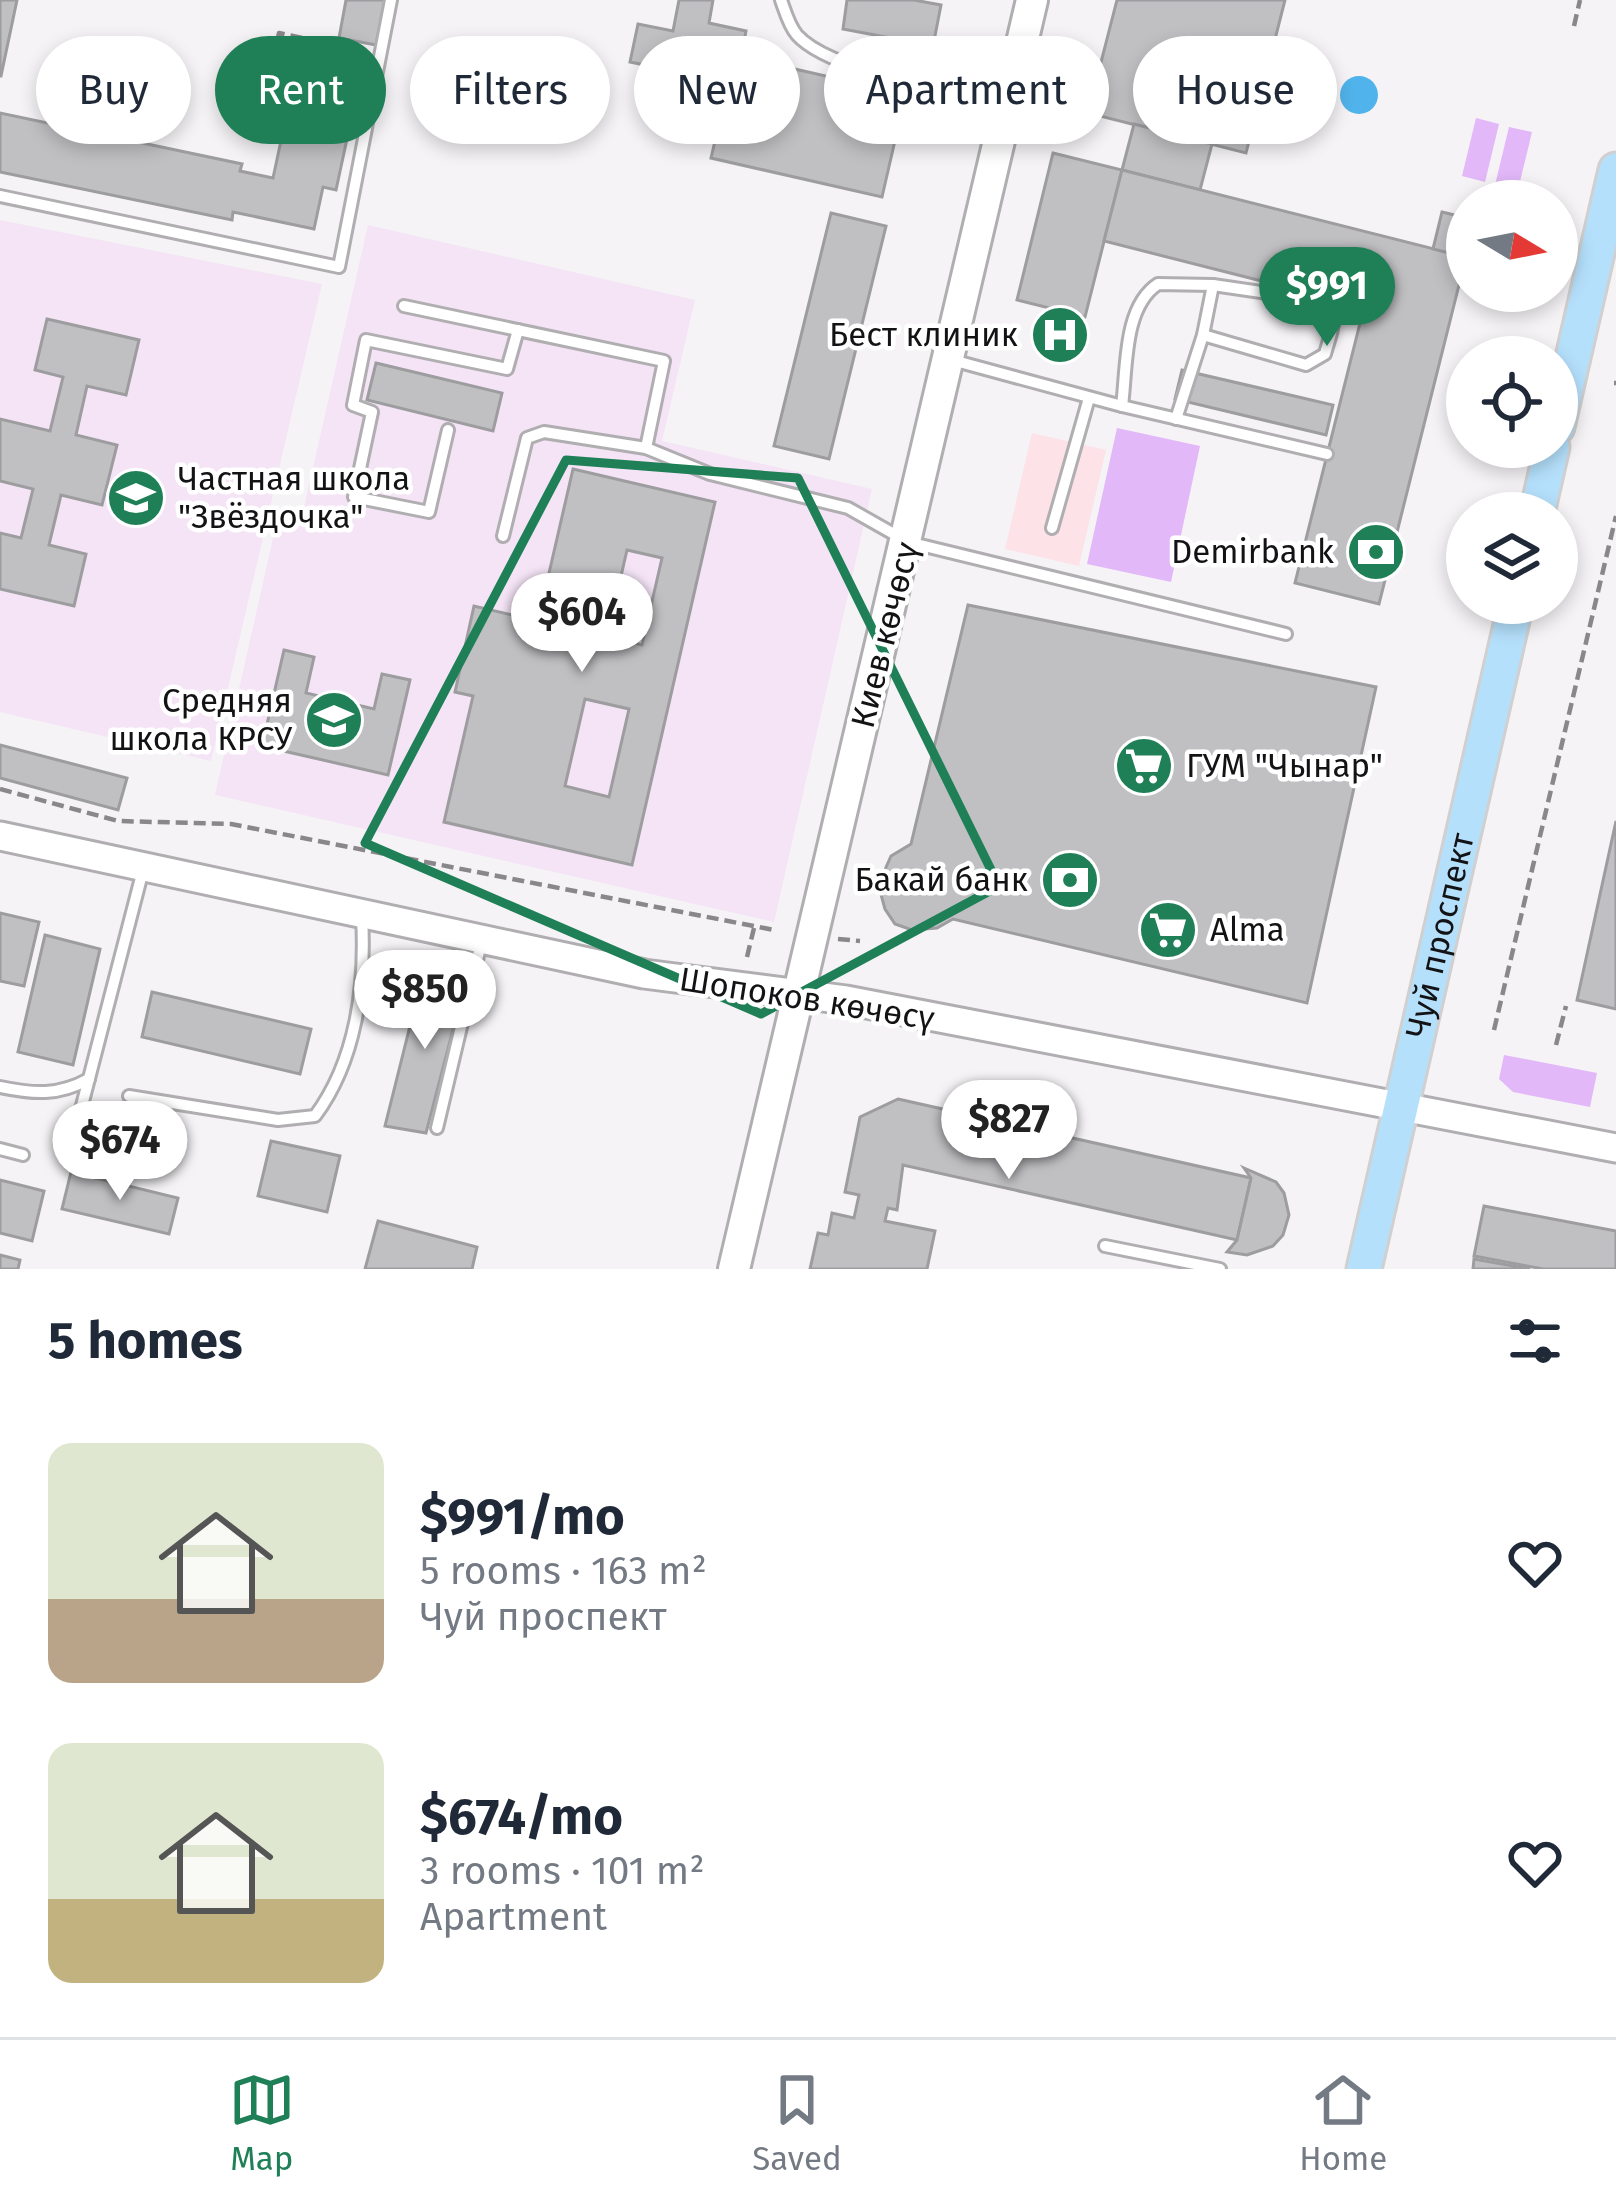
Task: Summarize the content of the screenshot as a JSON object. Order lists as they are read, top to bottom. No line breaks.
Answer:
{"streets":{"main road":["Киев көчөсү","Чуй проспект"],"street":["Шопоков көчөсү"]},"crossings":[["Киев көчөсү","Шопоков көчөсү"],["Чуй проспект","Шопоков көчөсү"]],"places":{"hospital":["Бест клиник"],"school or university":["Частная школа \"Звёздочка\"","Средняя школа КРСУ"],"bank":["Demirbank","Бакай банк"],"supermarket":["ГУМ \"Чынар\"","Alma"]},"north":"right","page":{"chip":["Buy","Rent","Filters","New","Apartment","House"],"price":["$991","$604","$850","$827","$674"],"heading":"5 homes","list":[{"name":"$991/mo","note":"5 rooms · 163 m² · Чуй проспект"},{"name":"$674/mo","note":"3 rooms · 101 m² · Apartment"}],"tabs":["Map","Saved","Home"]}}
